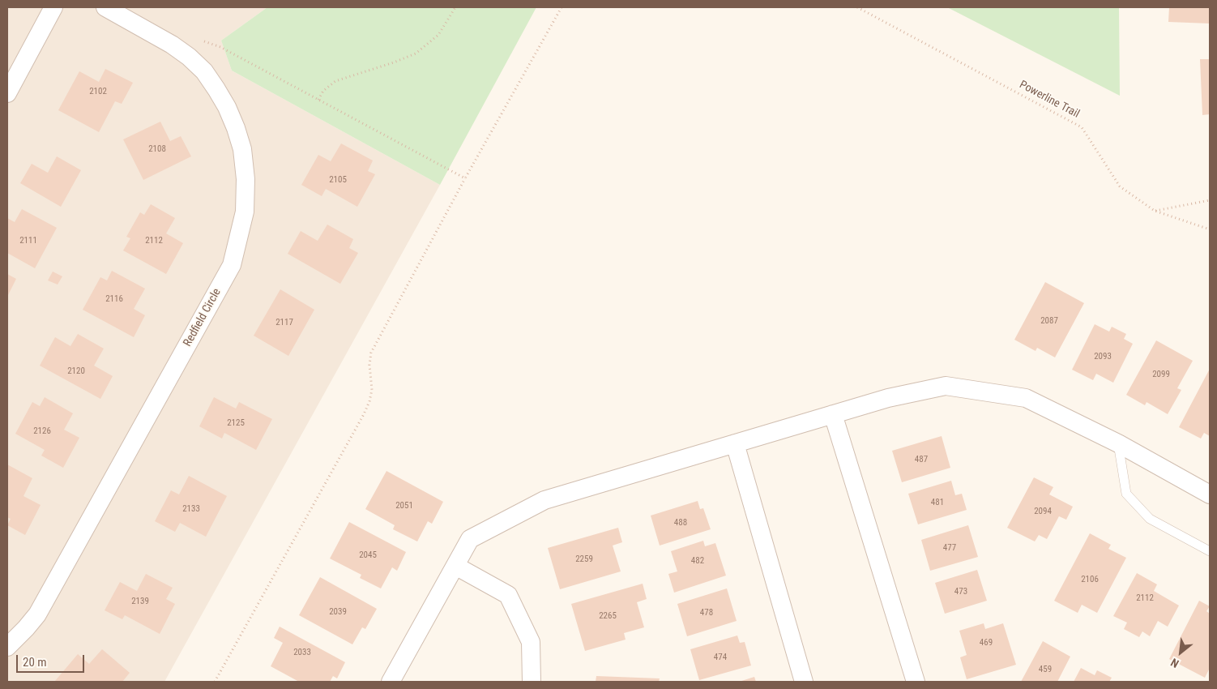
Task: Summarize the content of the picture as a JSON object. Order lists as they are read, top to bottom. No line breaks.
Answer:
{"streets":{"street":["Redfield Circle"],"path":["Powerline Trail"]},"house_numbers":["2102","2108","2105","2111","2112","2116","2087","2117","2093","2120","2099","2125","2126","487","481","2051","2133","2094","488","477","2045","2259","482","2106","473","2112","2139","2039","478","2265","469","2033","474","459"],"scale_bar":"20 m","north":"bottom left"}
